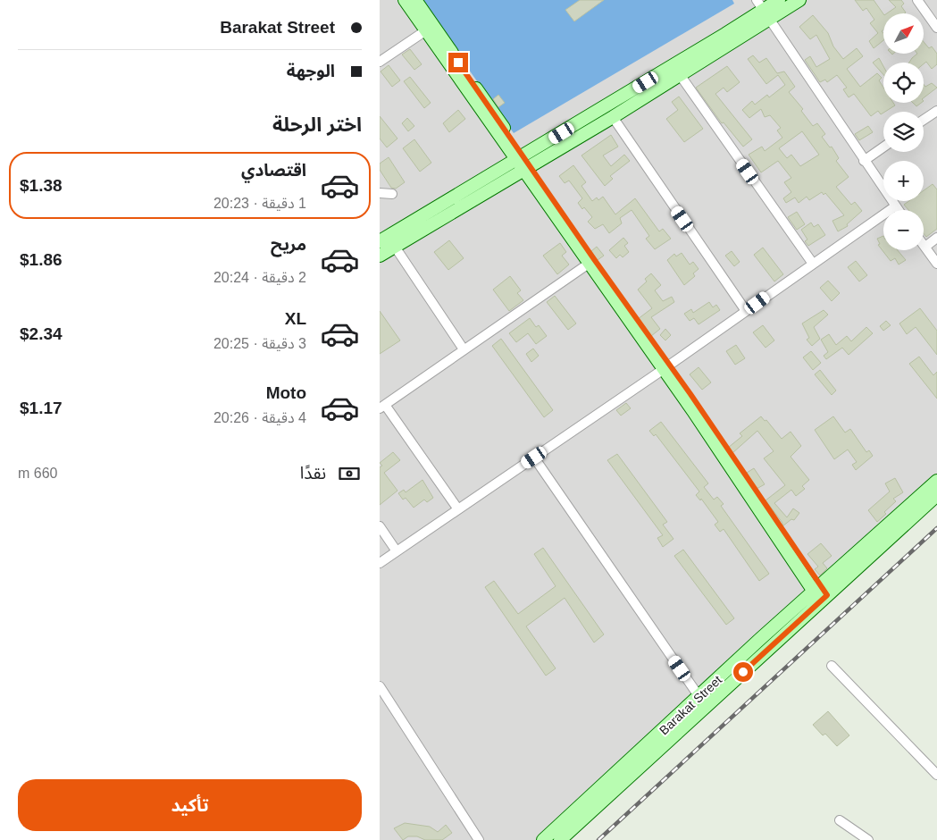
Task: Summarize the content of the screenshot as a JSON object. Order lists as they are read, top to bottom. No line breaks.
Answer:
{"streets":{"street":["Barakat Street"]},"north":"top right","page":{"banner":["Barakat Street","الوجهة"],"map_buttons":["+","−"],"heading":"اختر الرحلة","list":[{"name":"اقتصادي","note":"1 دقيقة · 20:23","value":"$1.38"},{"name":"مريح","note":"2 دقيقة · 20:24","value":"$1.86"},{"name":"XL","note":"3 دقيقة · 20:25","value":"$2.34"},{"name":"Moto","note":"4 دقيقة · 20:26","value":"$1.17"}],"pay":["نقدًا","660 m"],"buttons":"تأكيد"}}
